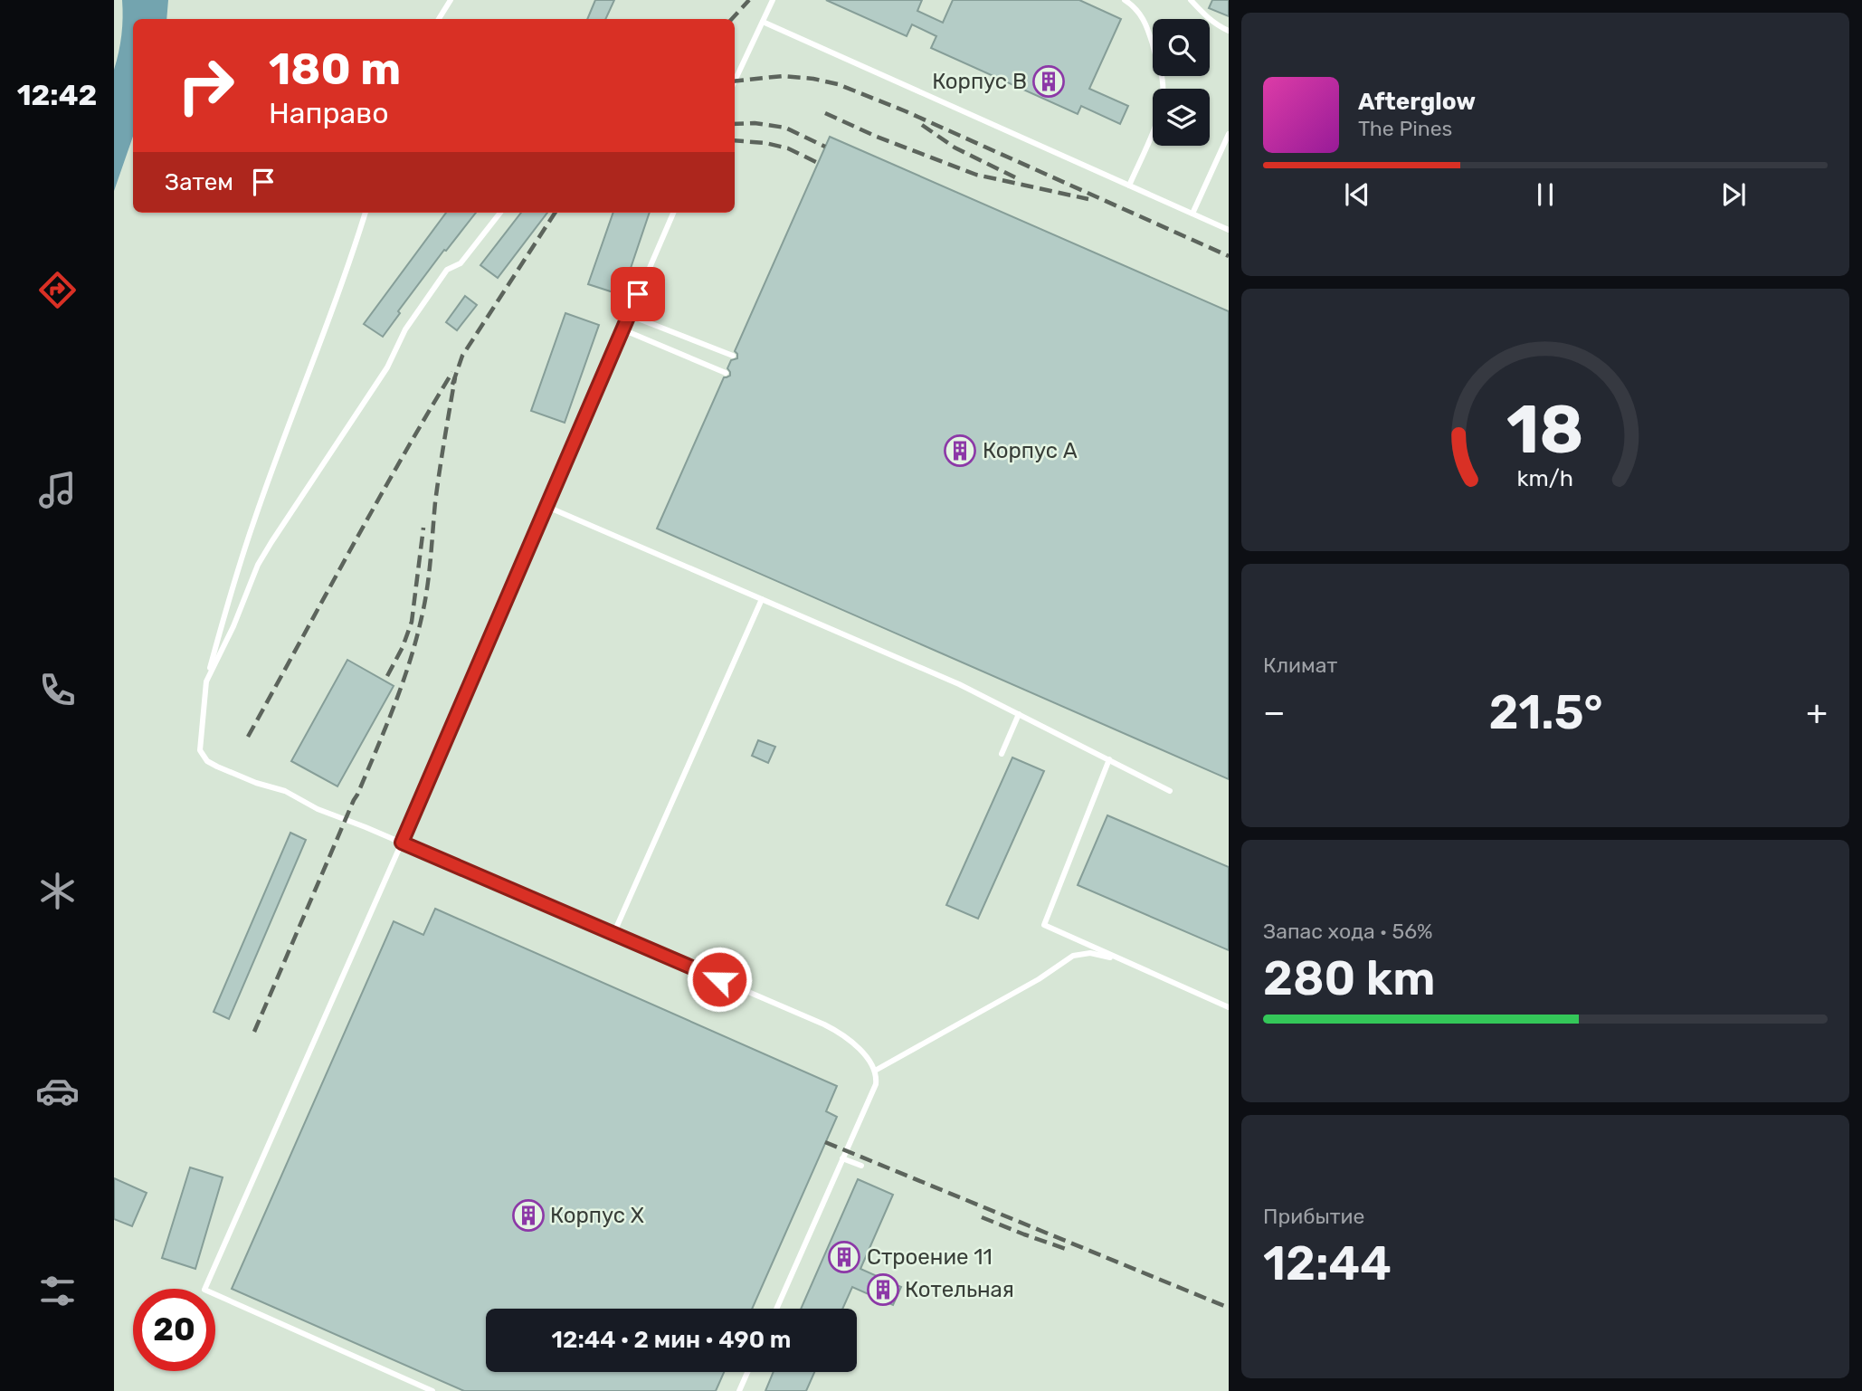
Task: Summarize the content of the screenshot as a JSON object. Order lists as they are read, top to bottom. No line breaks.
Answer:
{"places":{"building":["Корпус В","Корпус А","Корпус Х","Строение 11","Котельная"]},"page":{"tabs":"12:42","turn":["180 m","Направо"],"song":["Afterglow","The Pines"],"then":"Затем","tile":["Климат",["Запас хода · 56%","280 km"],["Прибытие","12:44"]],"heat":["−","21.5°","+"],"limit":"20","trip":"12:44 · 2 мин · 490 m","gauge":["18","km/h"]}}
